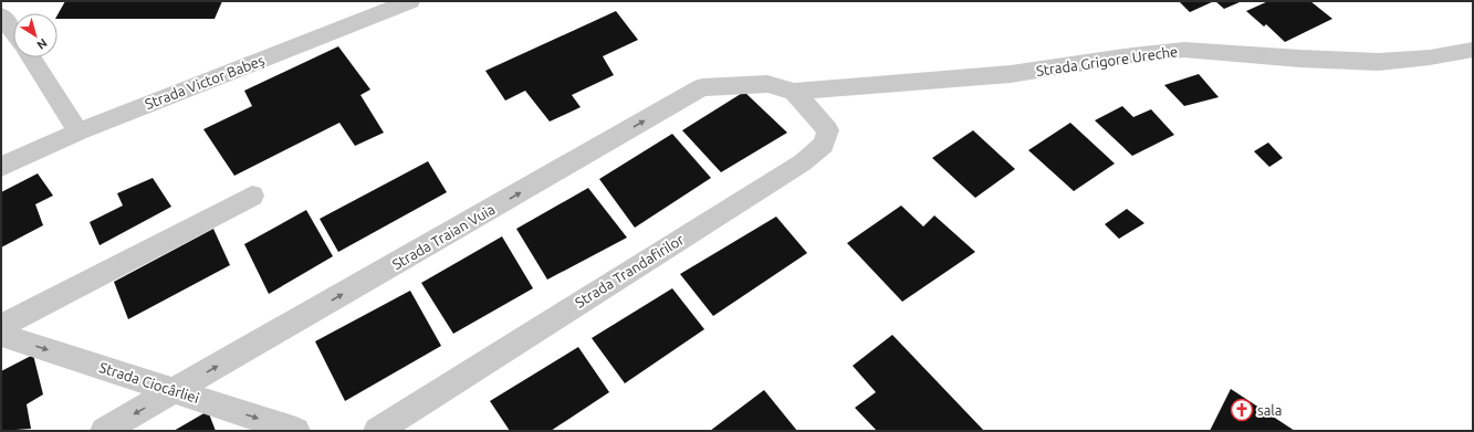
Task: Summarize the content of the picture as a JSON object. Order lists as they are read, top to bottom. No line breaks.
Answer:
{"streets":{"street":["Strada Grigore Ureche","Strada Victor Babeș","Strada Traian Vuia","Strada Trandafirilor","Strada Ciocârliei"]},"crossings":[["Strada Grigore Ureche","Strada Traian Vuia"],["Strada Grigore Ureche","Strada Trandafirilor"],["Strada Traian Vuia","Strada Trandafirilor"],["Strada Traian Vuia","Strada Ciocârliei"]],"one_way":["Strada Ciocârliei"],"places":{"church":["sala"]},"north":"bottom right"}
